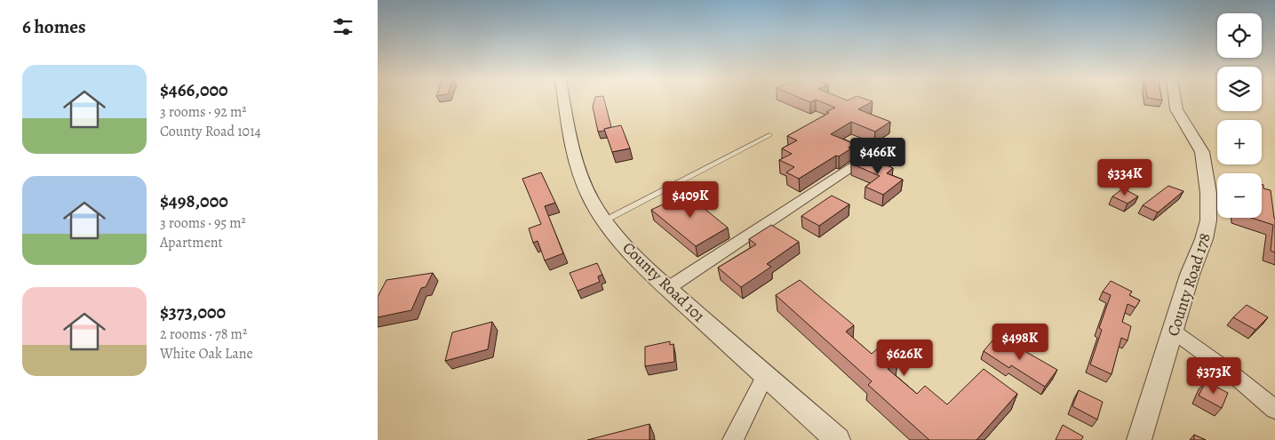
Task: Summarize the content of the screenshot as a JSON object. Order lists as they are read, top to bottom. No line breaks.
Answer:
{"streets":{"street":["County Road 101","County Road 178"]},"page":{"heading":"6 homes","map_buttons":["+","−"],"list":[{"name":"$466,000","note":"3 rooms · 92 m² · County Road 1014"},{"name":"$498,000","note":"3 rooms · 95 m² · Apartment"},{"name":"$373,000","note":"2 rooms · 78 m² · White Oak Lane"}],"price":["$466K","$334K","$409K","$498K","$626K","$373K"]}}
